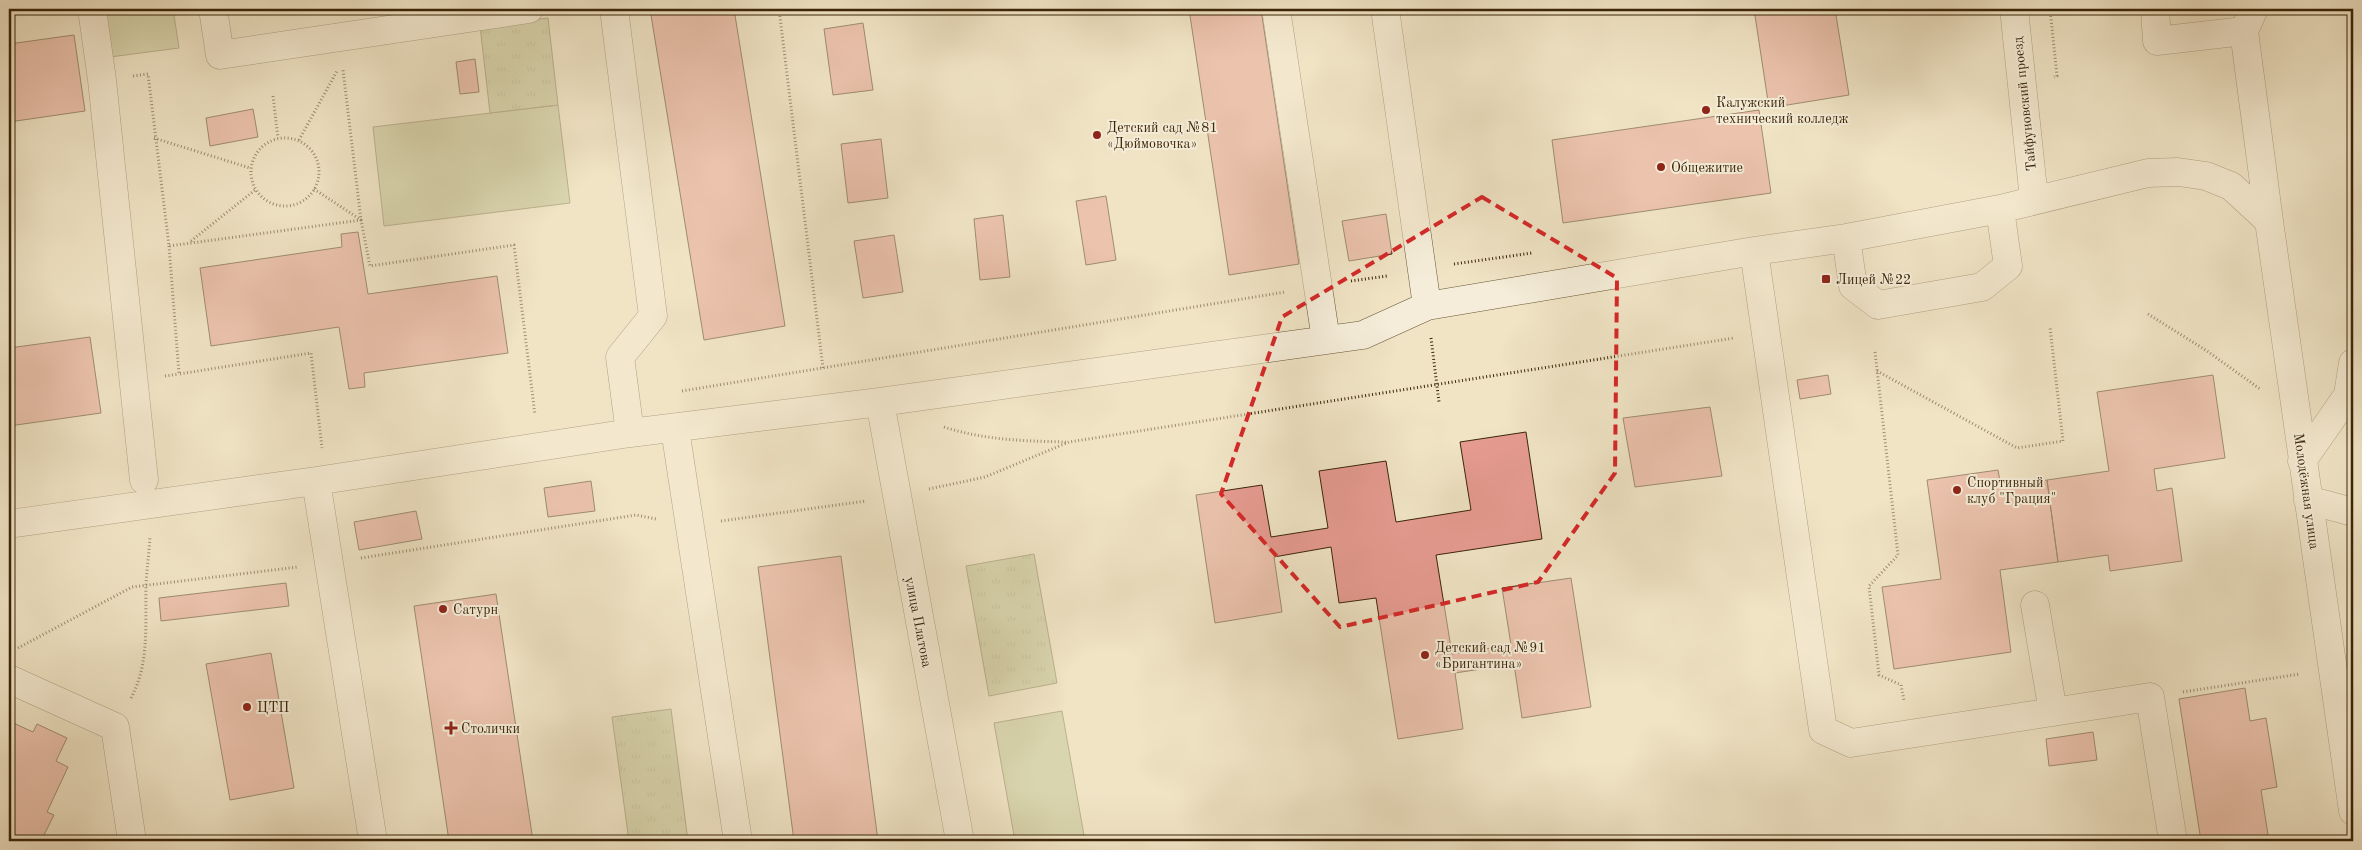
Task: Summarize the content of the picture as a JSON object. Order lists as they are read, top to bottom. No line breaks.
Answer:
{"streets":{"street":["Тайфуновский проезд","Молодёжная улица","улица Платова"]},"places":{"other":["Калужский технический колледж","Детский сад №81 «Дюймовочка»","Общежитие","Спортивный клуб \"Грация\"","Сатурн","Детский сад №91 «Бригантина»","ЦТП"],"transit":["Лицей №22"],"health":["Столички"]}}
